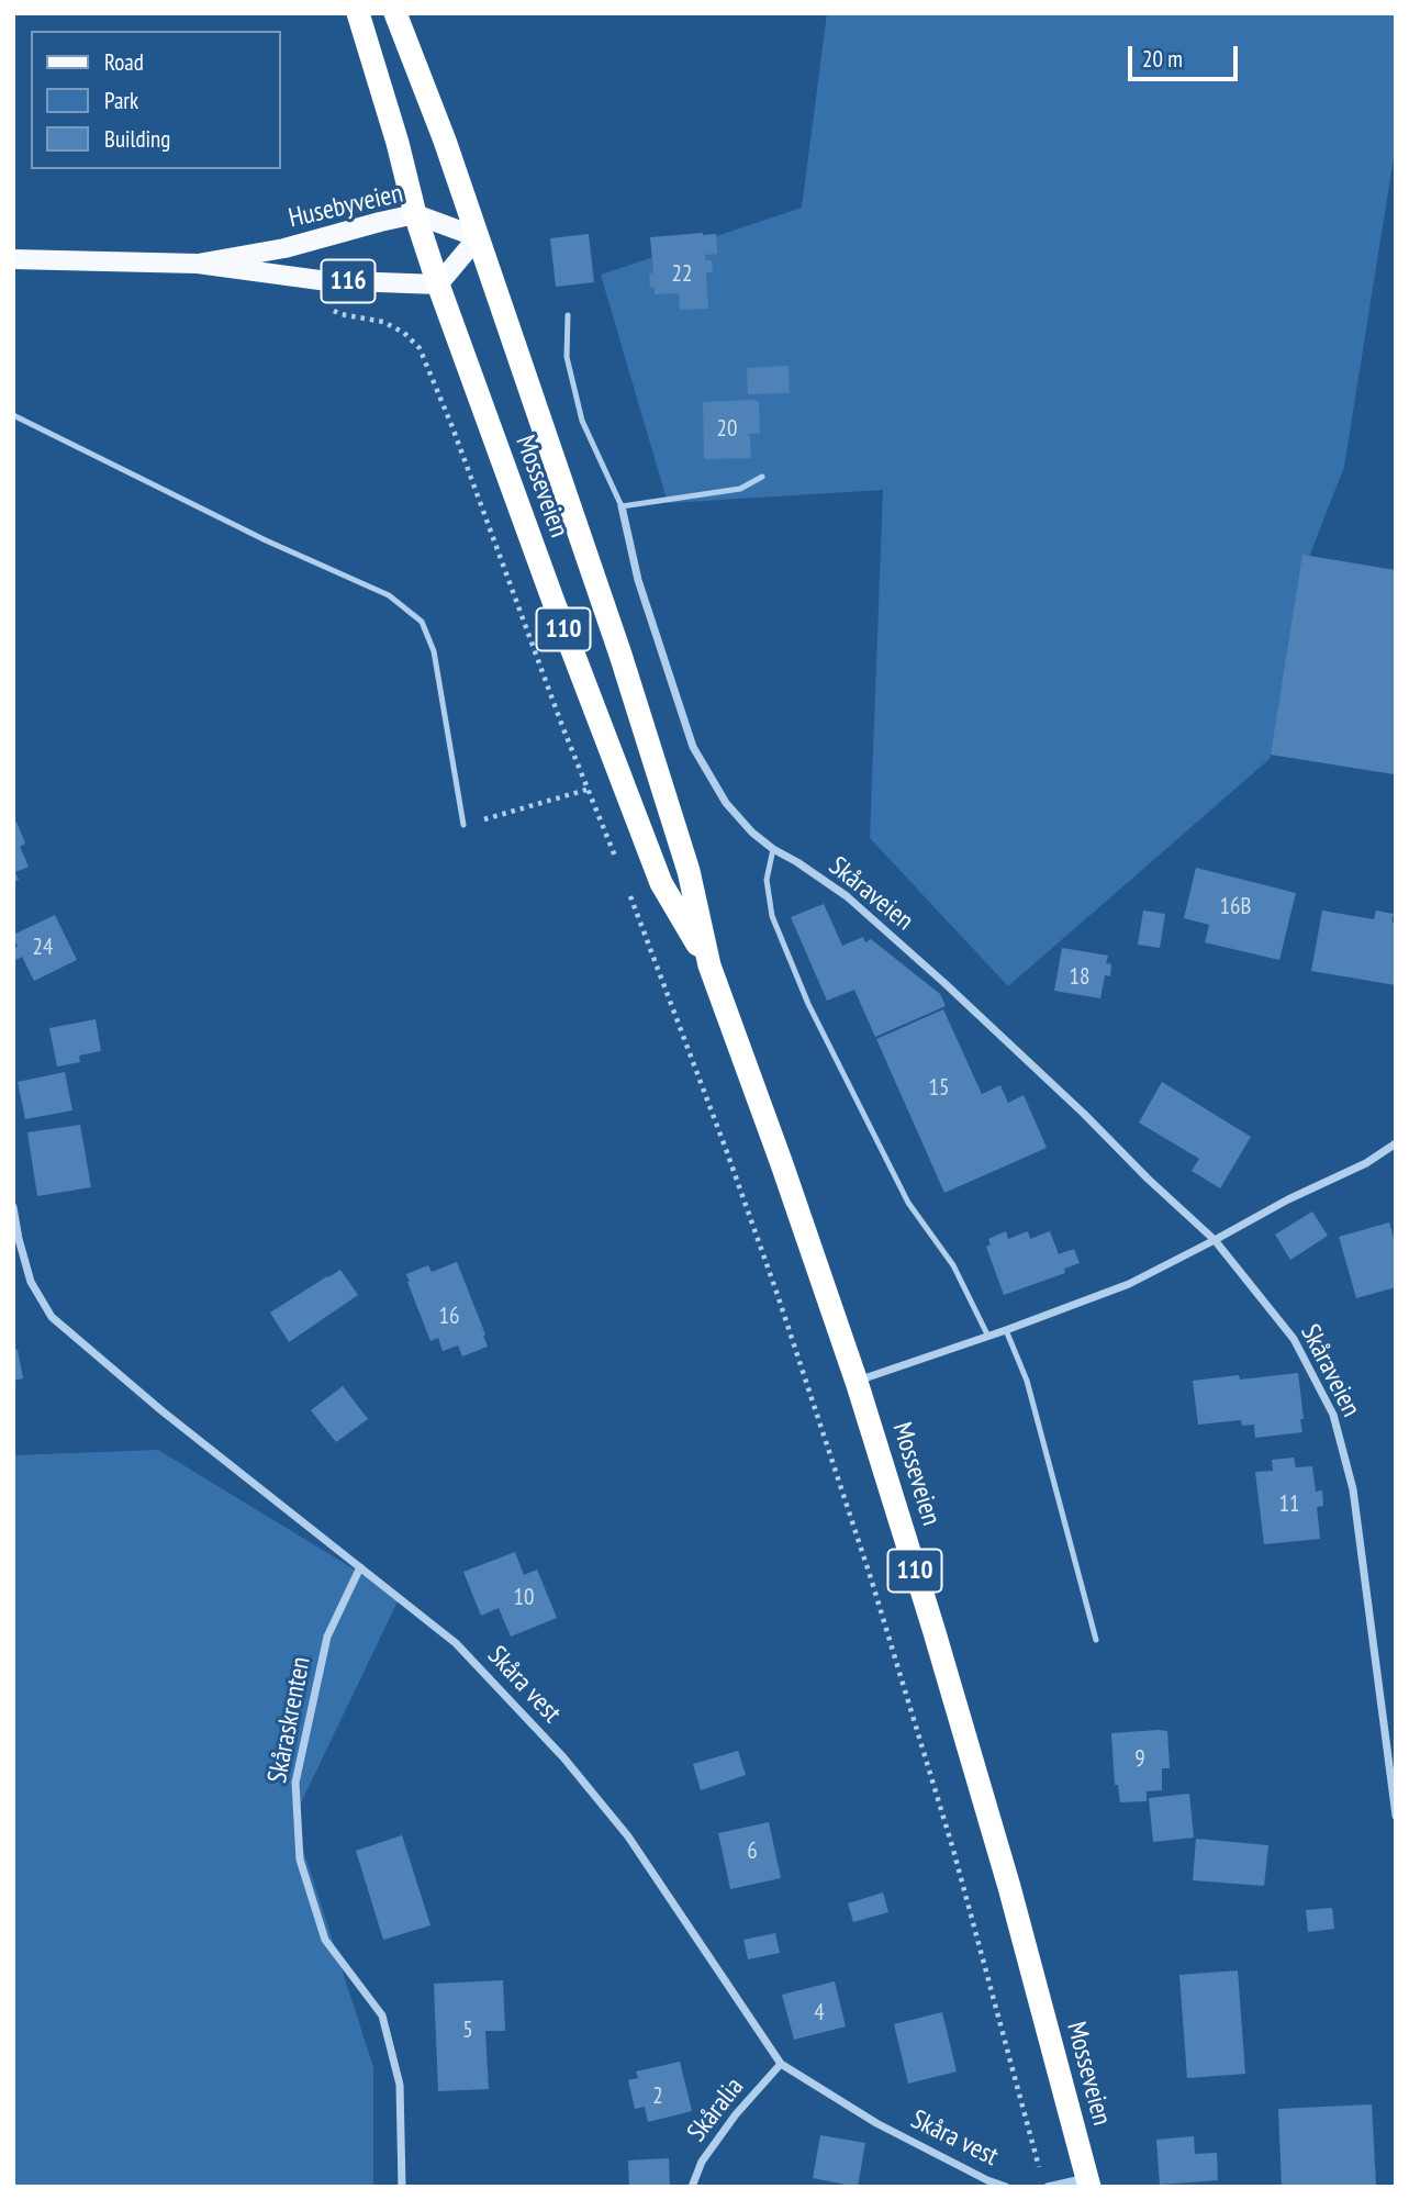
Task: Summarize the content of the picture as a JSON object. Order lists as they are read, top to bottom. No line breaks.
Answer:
{"streets":{"highway":["Mosseveien","110"],"main road":["Husebyveien","116"],"street":["Skåraveien","Skåra vest","Skåraskrenten","Skåralia"]},"crossings":[["Husebyveien","Mosseveien"],["Skåra vest","Skåraskrenten"],["Skåra vest","Skåralia"]],"house_numbers":["22","20","16B","24","18","15","16","11","10","9","6","4","5","2"],"legend":["Road","Park","Building"],"scale_bar":"20 m"}
